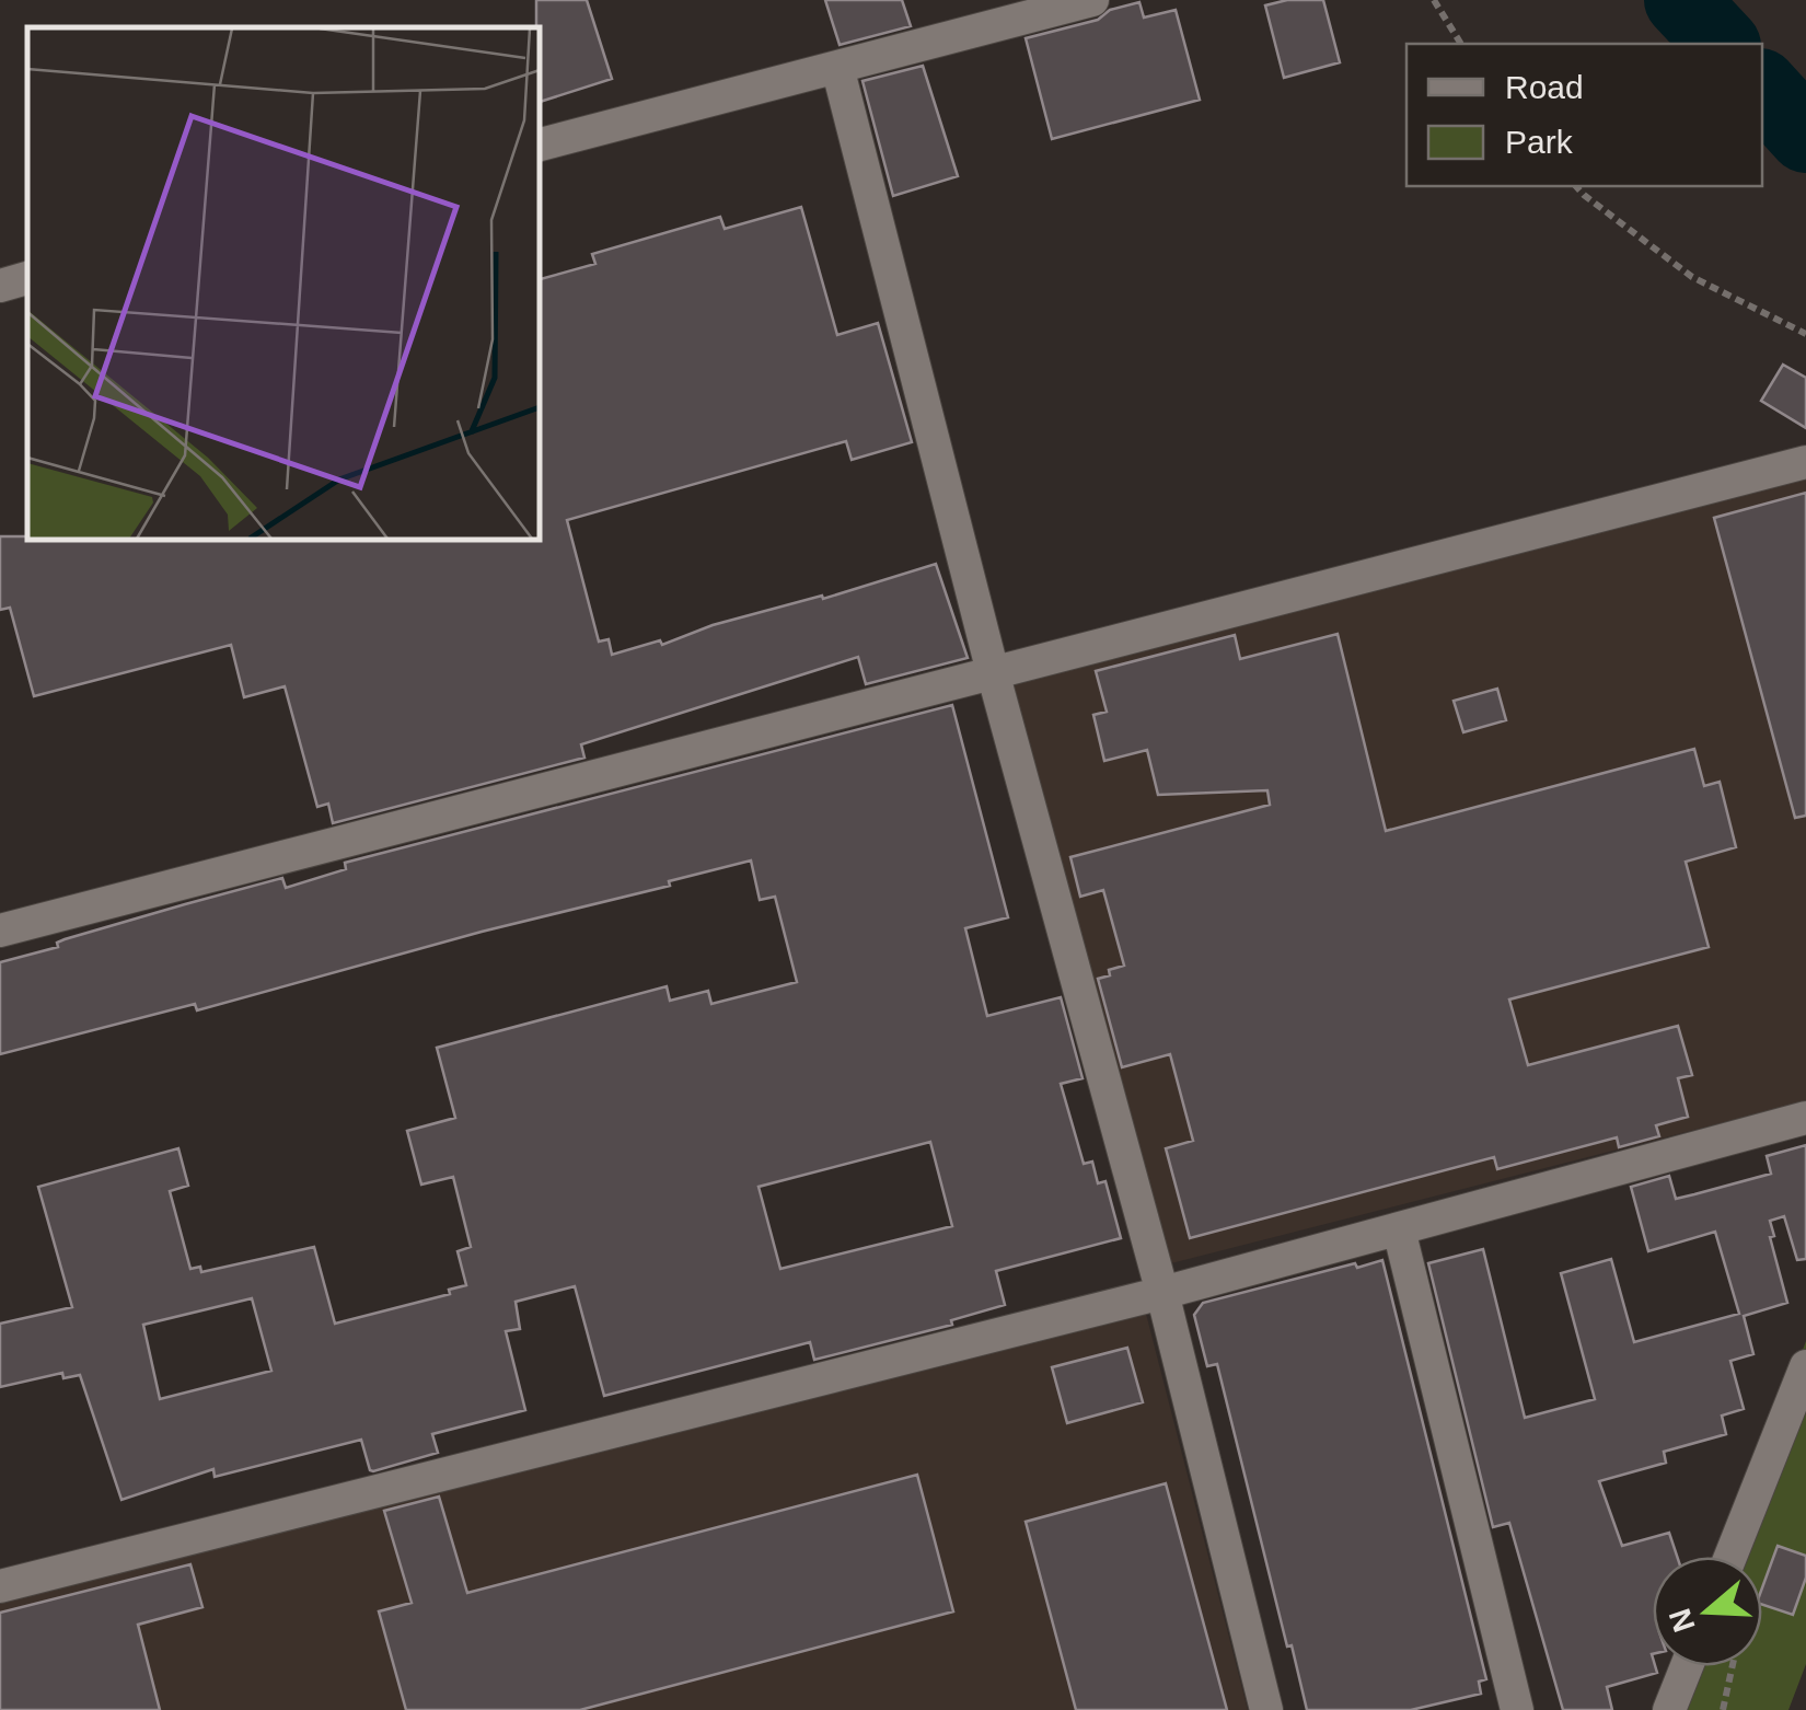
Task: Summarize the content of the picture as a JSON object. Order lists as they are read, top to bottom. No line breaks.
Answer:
{"legend":["Road","Park"],"north":"left"}
